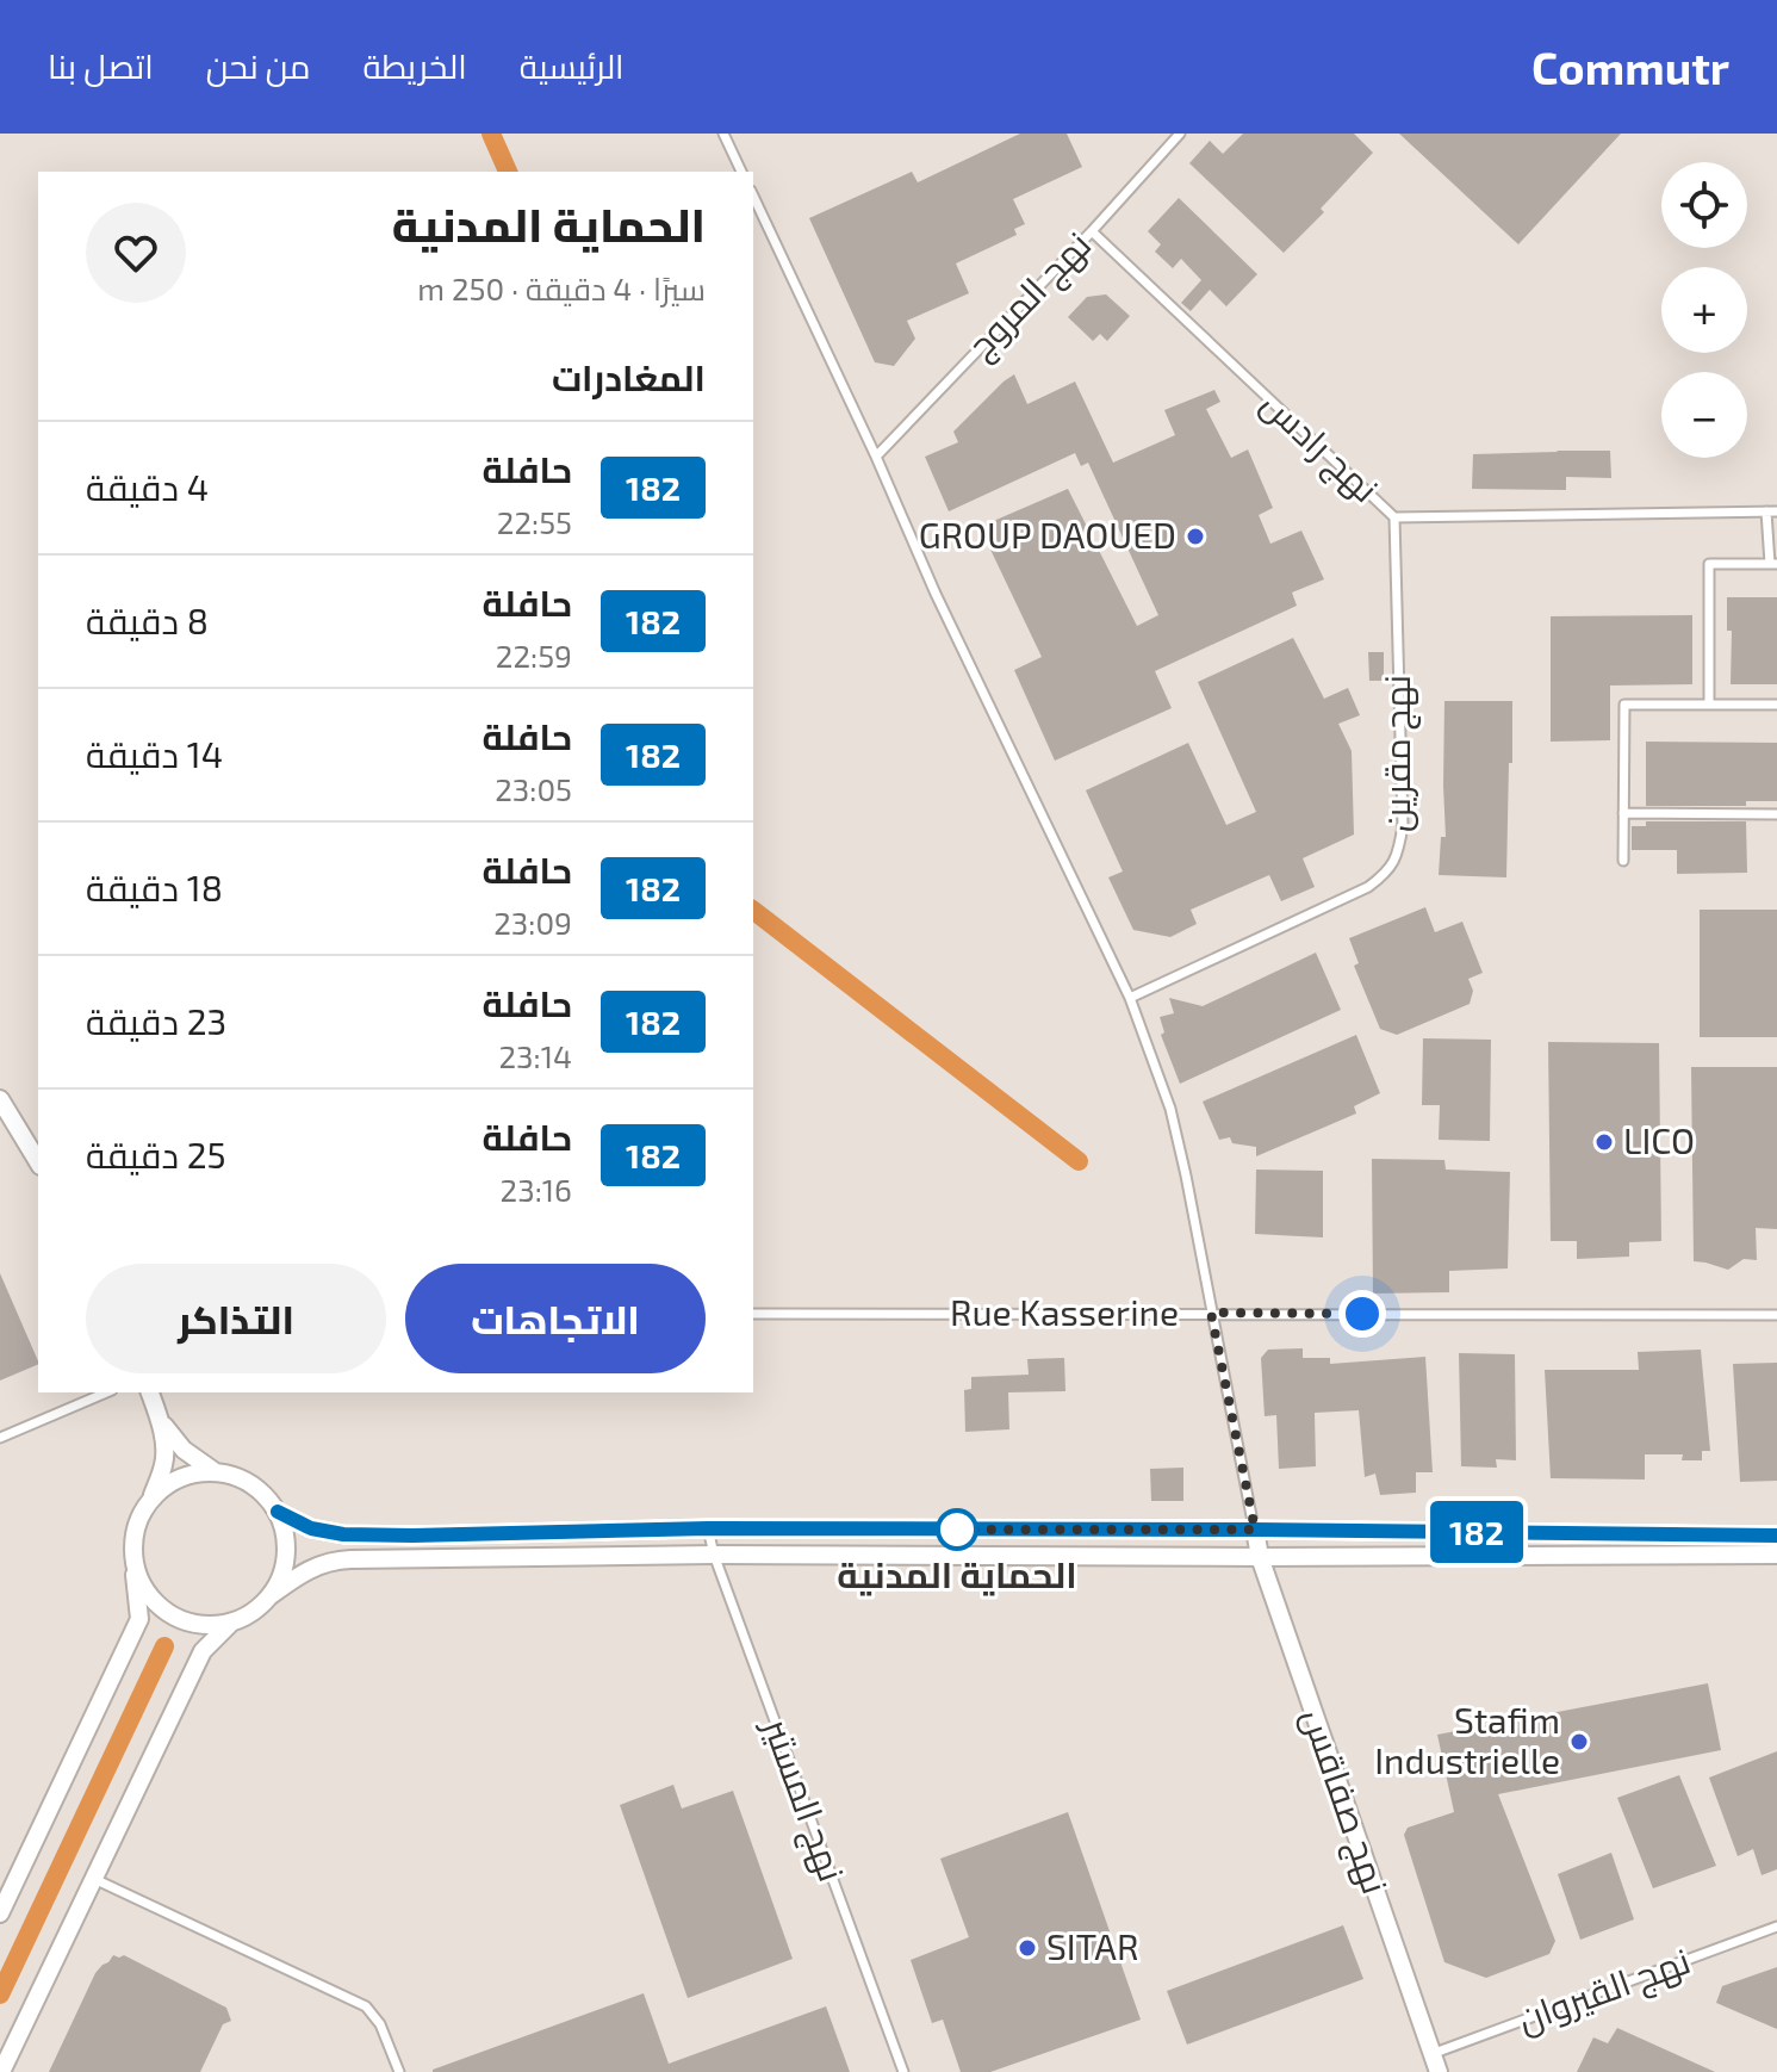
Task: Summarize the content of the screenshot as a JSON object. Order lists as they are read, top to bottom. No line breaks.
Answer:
{"streets":{"street":["نهج صفاقس"],"lane":["نهج المروج","نهج رادس","نهج مقرين","Rue Kasserine","نهج المستير","نهج القيروان"]},"crossings":[["نهج المروج","نهج رادس"],["نهج رادس","نهج مقرين"],["نهج صفاقس","نهج القيروان"]],"places":["GROUP DAOUED","LICO","الحماية المدنية","Stafim Industrielle","SITAR"],"lines":["bus line 182"],"page":{"header":"Commutr","nav":["الرئيسية","الخريطة","من نحن","اتصل بنا"],"on_map":"182","map_buttons":["+","−"],"heading":[["الحماية المدنية","سيرًا · 4 دقيقة · 250 m"],"المغادرات"],"list":[{"mark":"182","name":"حافلة","note":"22:55","value":"4 دقيقة"},{"mark":"182","name":"حافلة","note":"22:59","value":"8 دقيقة"},{"mark":"182","name":"حافلة","note":"23:05","value":"14 دقيقة"},{"mark":"182","name":"حافلة","note":"23:09","value":"18 دقيقة"},{"mark":"182","name":"حافلة","note":"23:14","value":"23 دقيقة"},{"mark":"182","name":"حافلة","note":"23:16","value":"25 دقيقة"}],"buttons":["الاتجاهات","التذاكر"]}}
